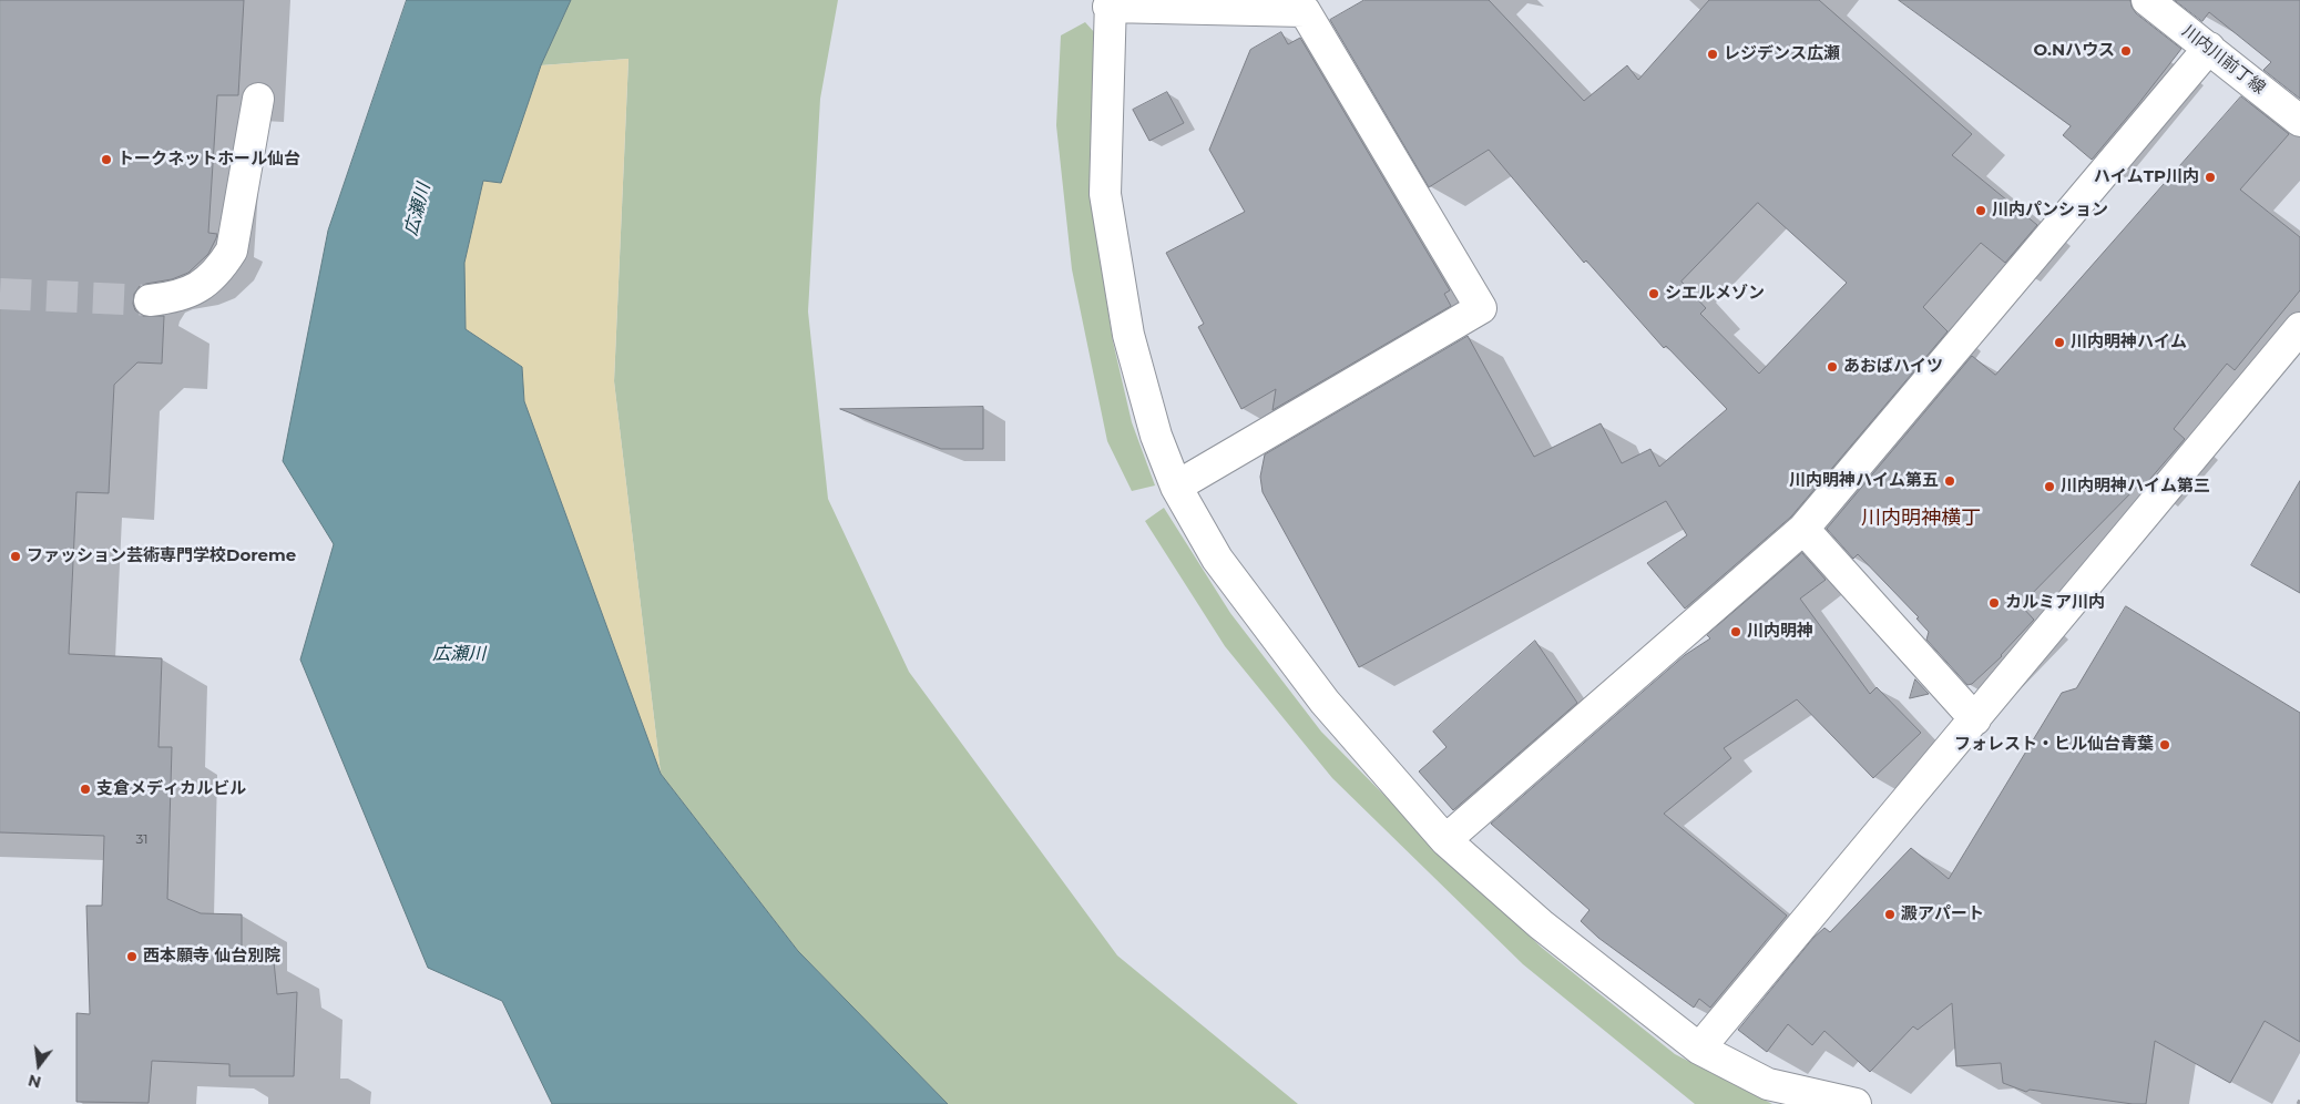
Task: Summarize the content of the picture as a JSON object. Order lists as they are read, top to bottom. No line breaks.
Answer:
{"streets":{"street":["川内川前丁線"]},"districts":["川内明神横丁"],"water":["広瀬川"],"places":["O.Nハウス","レジデンス広瀬","トークネットホール仙台","ハイムTP川内","川内パンション","シエルメゾン","川内明神ハイム","あおばハイツ","川内明神ハイム第五","川内明神ハイム第三","ファッション芸術専門学校Doreme","カルミア川内","川内明神","フォレスト・ヒル仙台青葉","支倉メディカルビル","澱アパート","西本願寺 仙台別院"],"house_numbers":["31"],"north":"bottom"}
